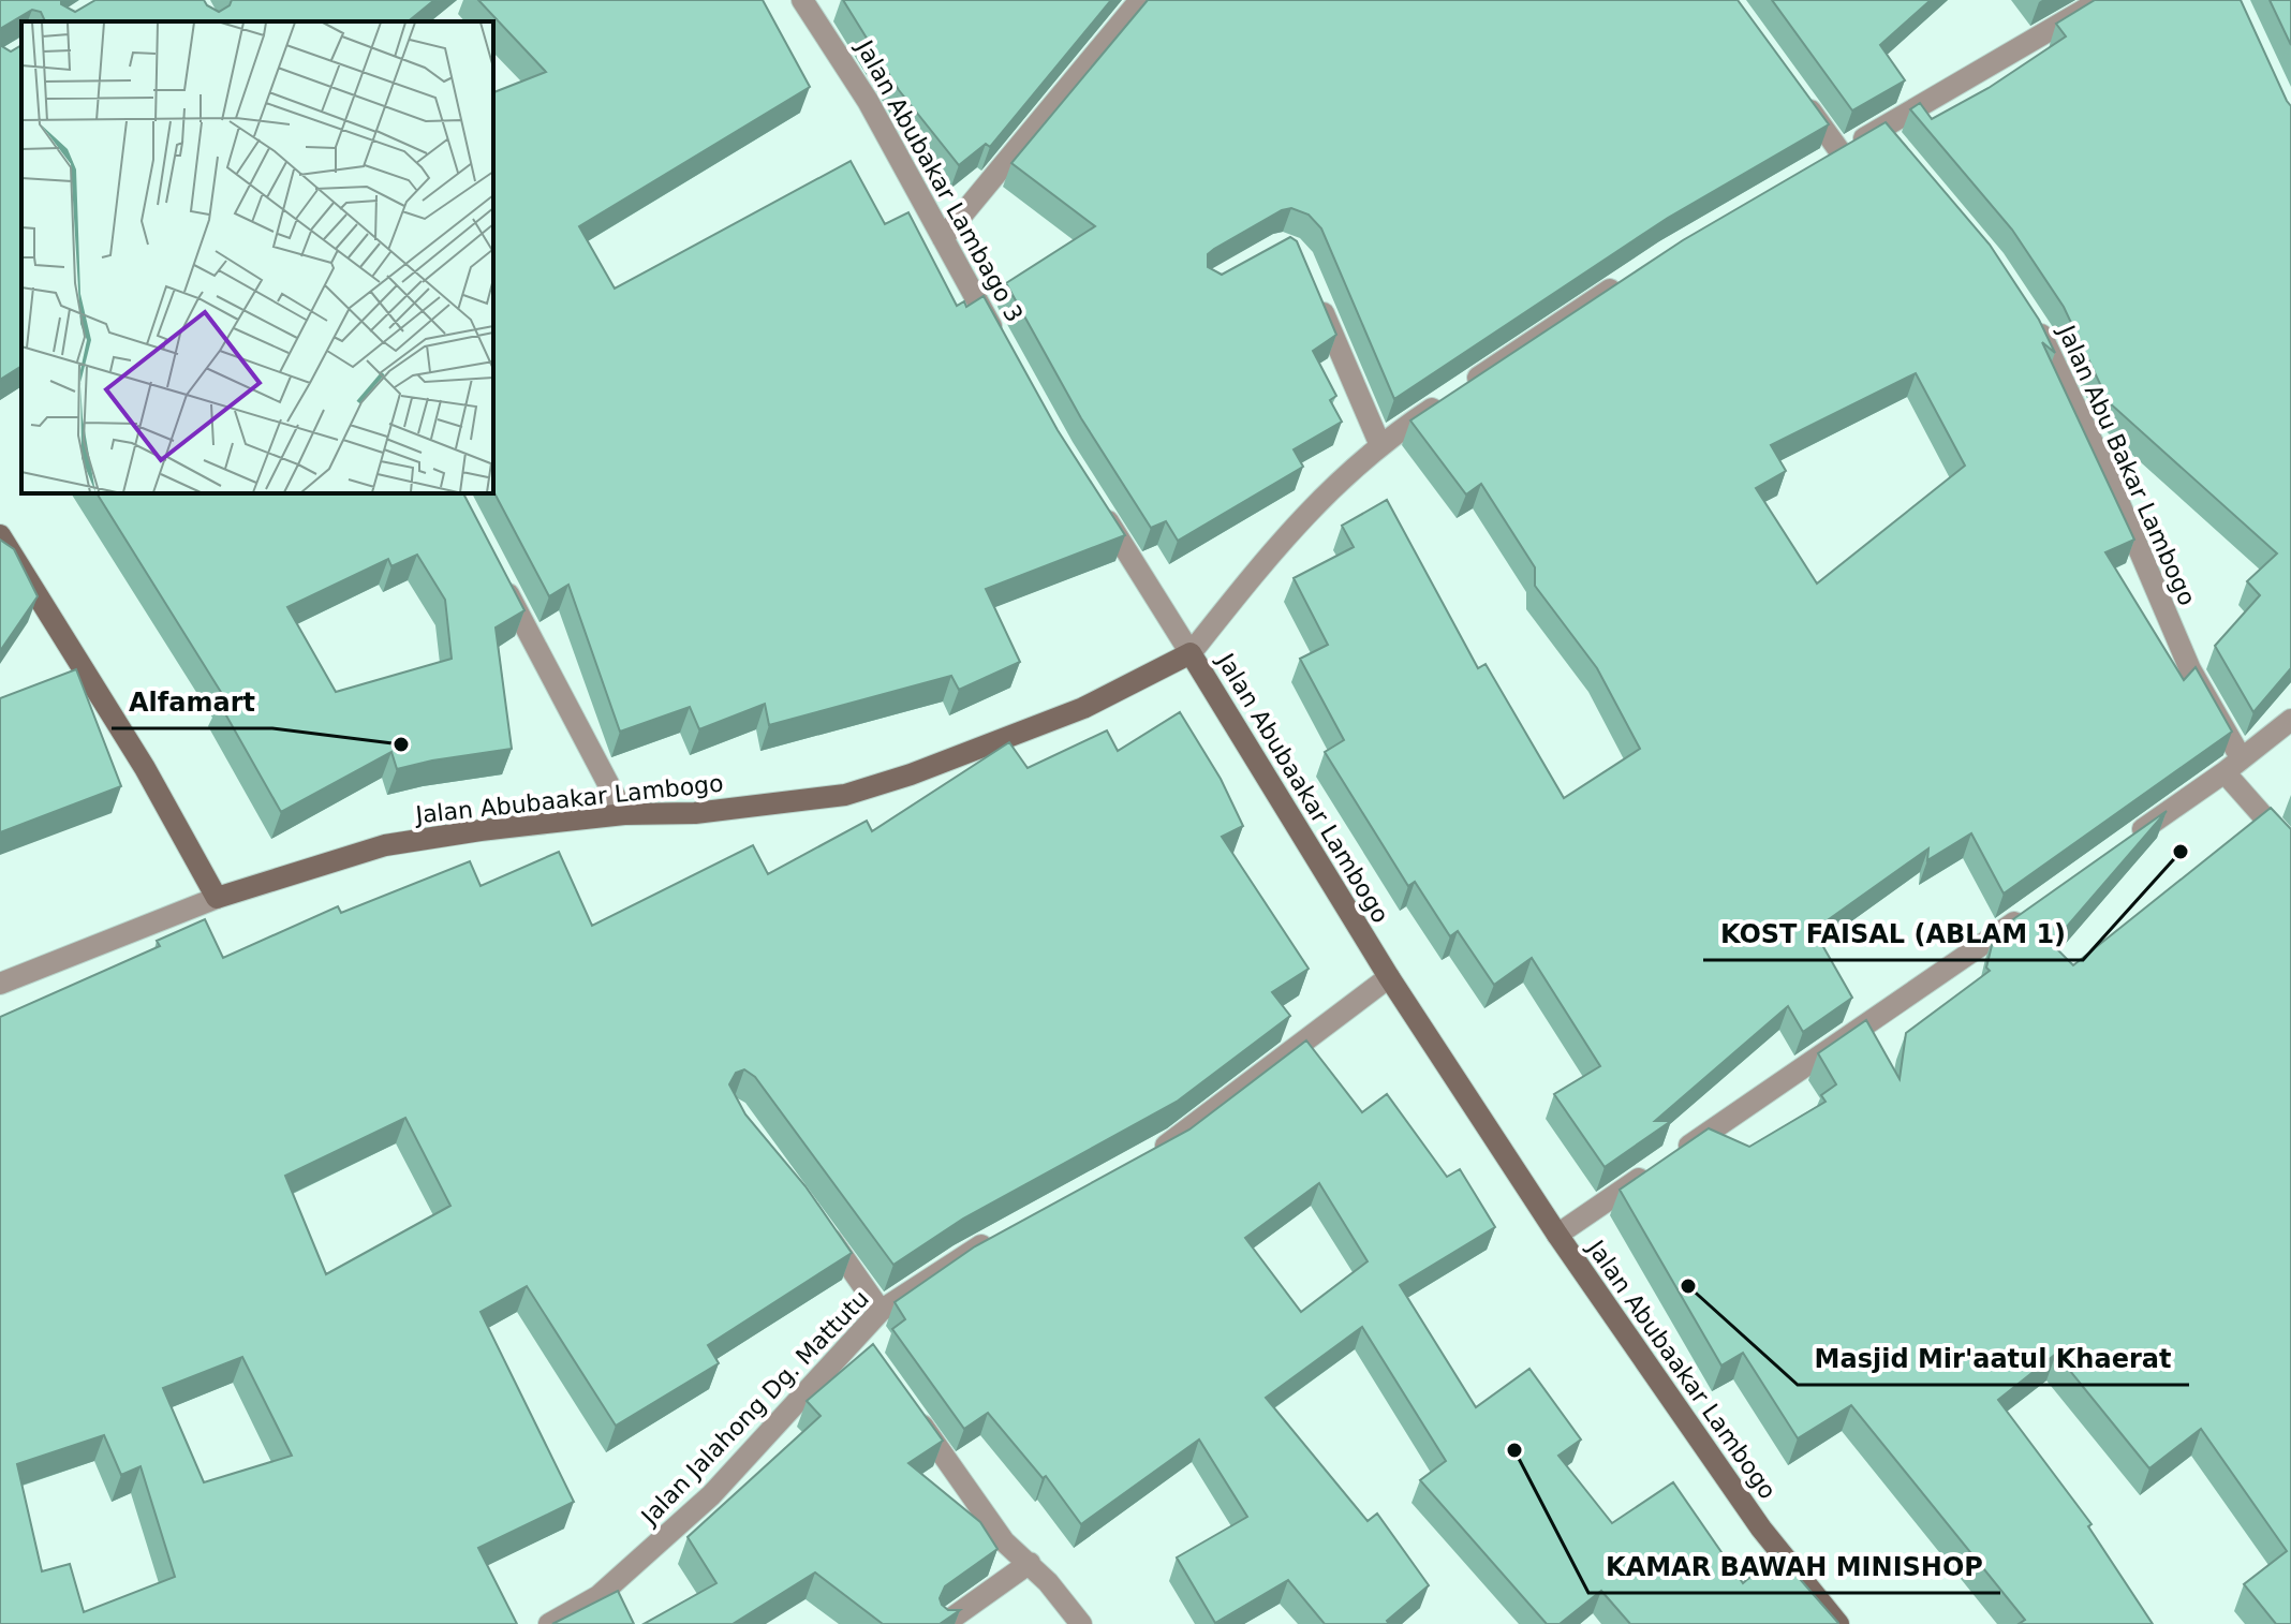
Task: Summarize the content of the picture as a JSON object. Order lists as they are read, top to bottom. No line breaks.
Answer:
{"streets":{"street":["Jalan Abubakar Lambago 3","Jalan Abu Bakar Lambogo","Jalan Abubaakar Lambogo","Jalan Jalahong Dg. Mattutu"]},"places":["Alfamart","KOST FAISAL (ABLAM 1)","Masjid Mir'aatul Khaerat","KAMAR BAWAH MINISHOP"]}
